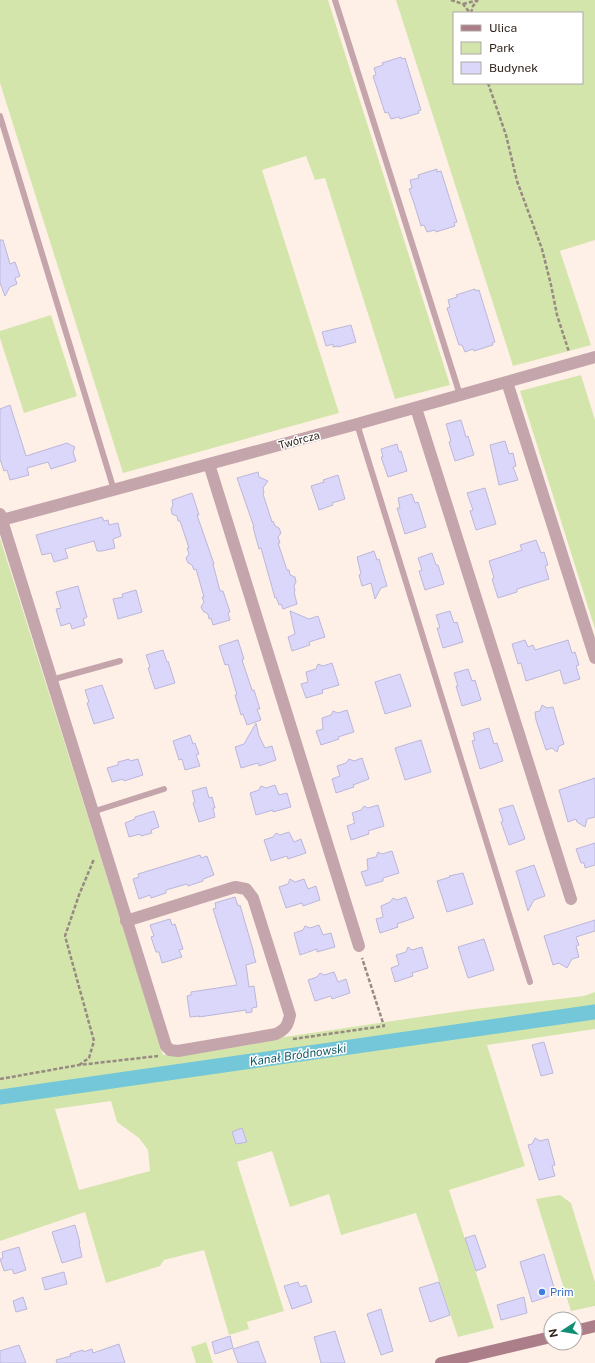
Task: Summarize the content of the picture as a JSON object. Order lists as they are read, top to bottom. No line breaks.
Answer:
{"streets":{"street":["Twórcza"]},"water":["Kanał Bródnowski"],"places":["Prim"],"legend":["Ulica","Park","Budynek"],"north":"left"}
